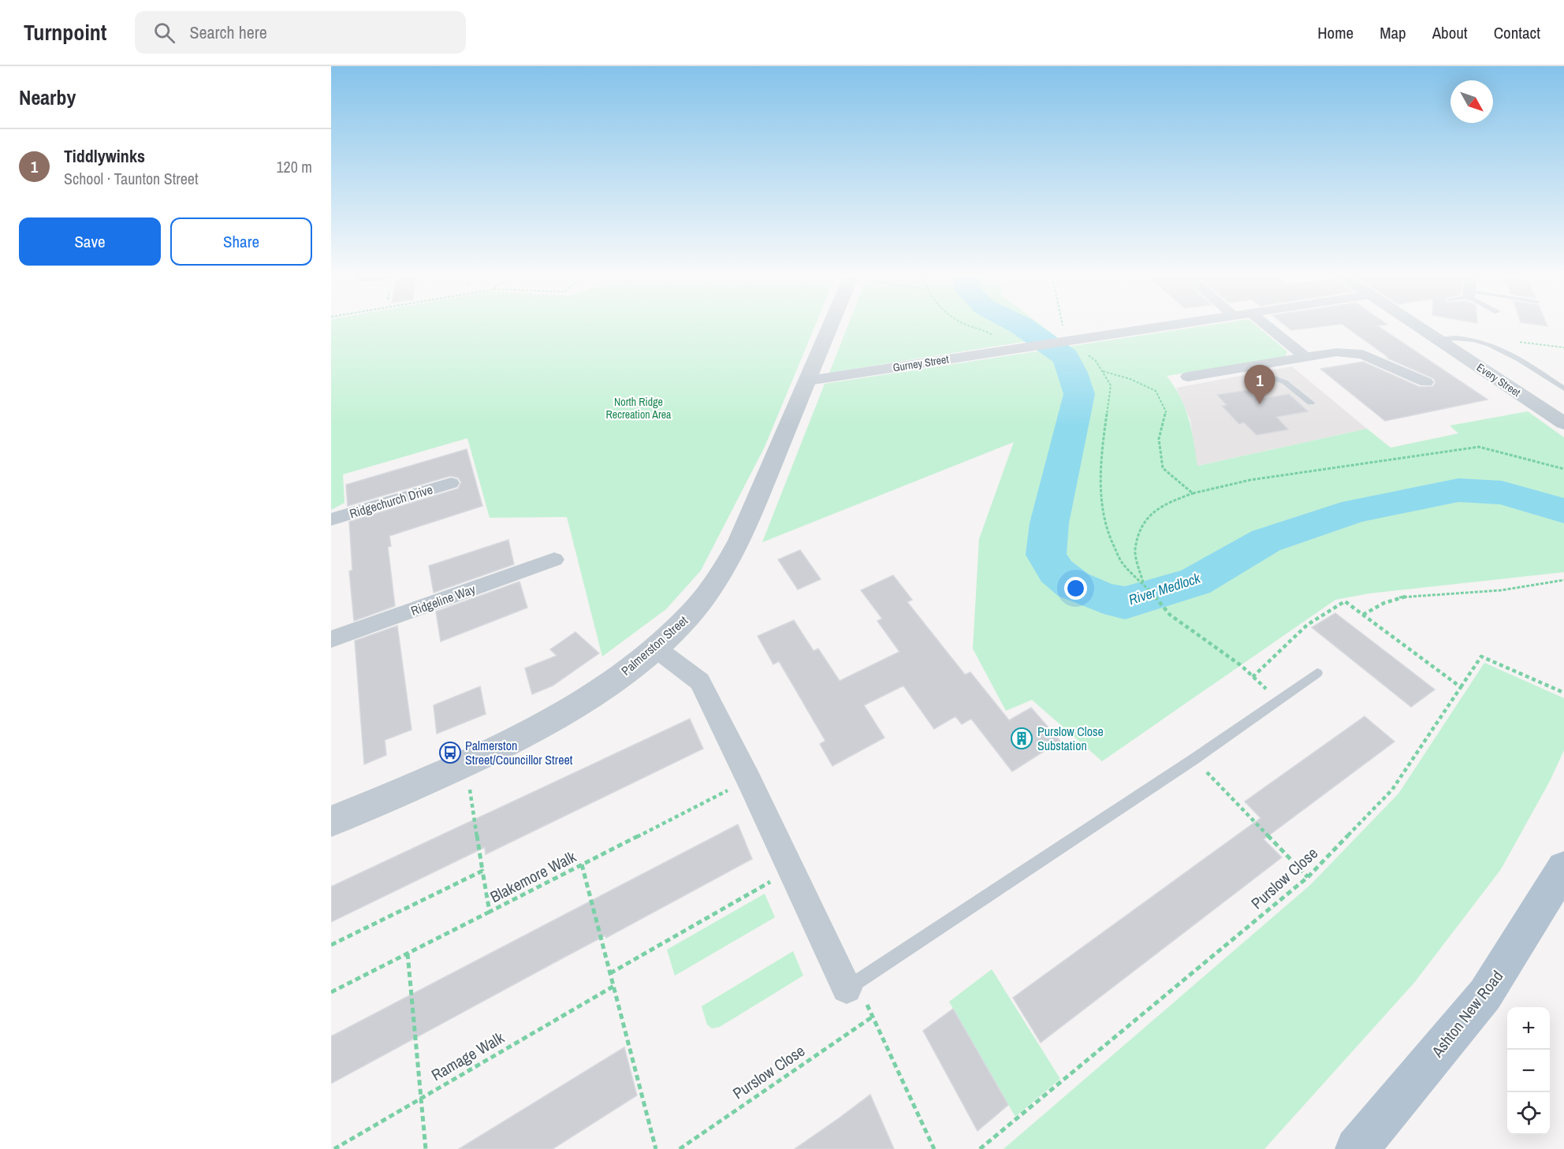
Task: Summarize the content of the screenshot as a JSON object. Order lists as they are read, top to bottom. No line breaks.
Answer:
{"streets":{"main road":["Ashton New Road"],"street":["Gurney Street","Every Street","Ridgechurch Drive","Ridgeline Way","Palmerston Street"],"path":["Blakemore Walk","Purslow Close","Ramage Walk"]},"crossings":[["Gurney Street","Palmerston Street"]],"water":["River Medlock"],"parks":["North Ridge Recreation Area"],"places":{"building":["Purslow Close Substation"],"bus stop":["Palmerston Street/Councillor Street"]},"north":"bottom right","page":{"header":"Turnpoint","search":"Search here","nav":["Home","Map","About","Contact"],"heading":"Nearby","list":[{"mark":"1","name":"Tiddlywinks","note":"School · Taunton Street","value":"120 m"}],"buttons":["Save","Share"],"pins":"1","map_buttons":["+","−"]}}
